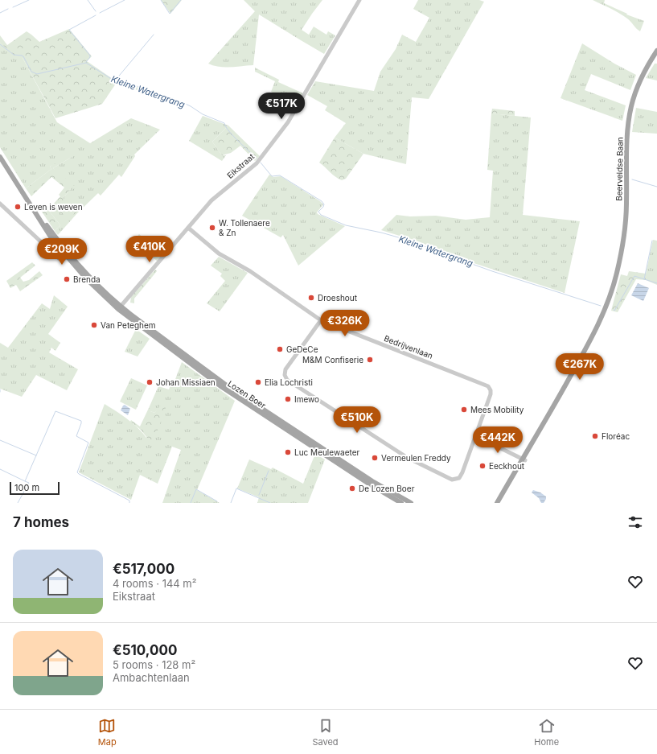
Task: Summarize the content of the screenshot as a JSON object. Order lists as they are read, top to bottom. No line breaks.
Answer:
{"streets":{"main road":["Beerveldse Baan","Lozen Boer"],"street":["Eikstraat","Bedrijvenlaan"]},"crossings":[["Eikstraat","Bedrijvenlaan"],["Eikstraat","Lozen Boer"]],"water":["Kleine Watergrang"],"places":["Leven is weven","W. Tollenaere & Zn","Brenda","Droeshout","Van Peteghem","GeDeCe","M&M Confiserie","Johan Missiaen","Elia Lochristi","Imewo","Mees Mobility","Floréac","Luc Meulewaeter","Vermeulen Freddy","Eeckhout","De Lozen Boer"],"scale_bar":"100 m","page":{"price":["€517K","€410K","€209K","€326K","€267K","€510K","€442K"],"scale":"100 m","heading":"7 homes","list":[{"name":"€517,000","note":"4 rooms · 144 m² · Eikstraat"},{"name":"€510,000","note":"5 rooms · 128 m² · Ambachtenlaan"}],"tabs":["Map","Saved","Home"]}}
